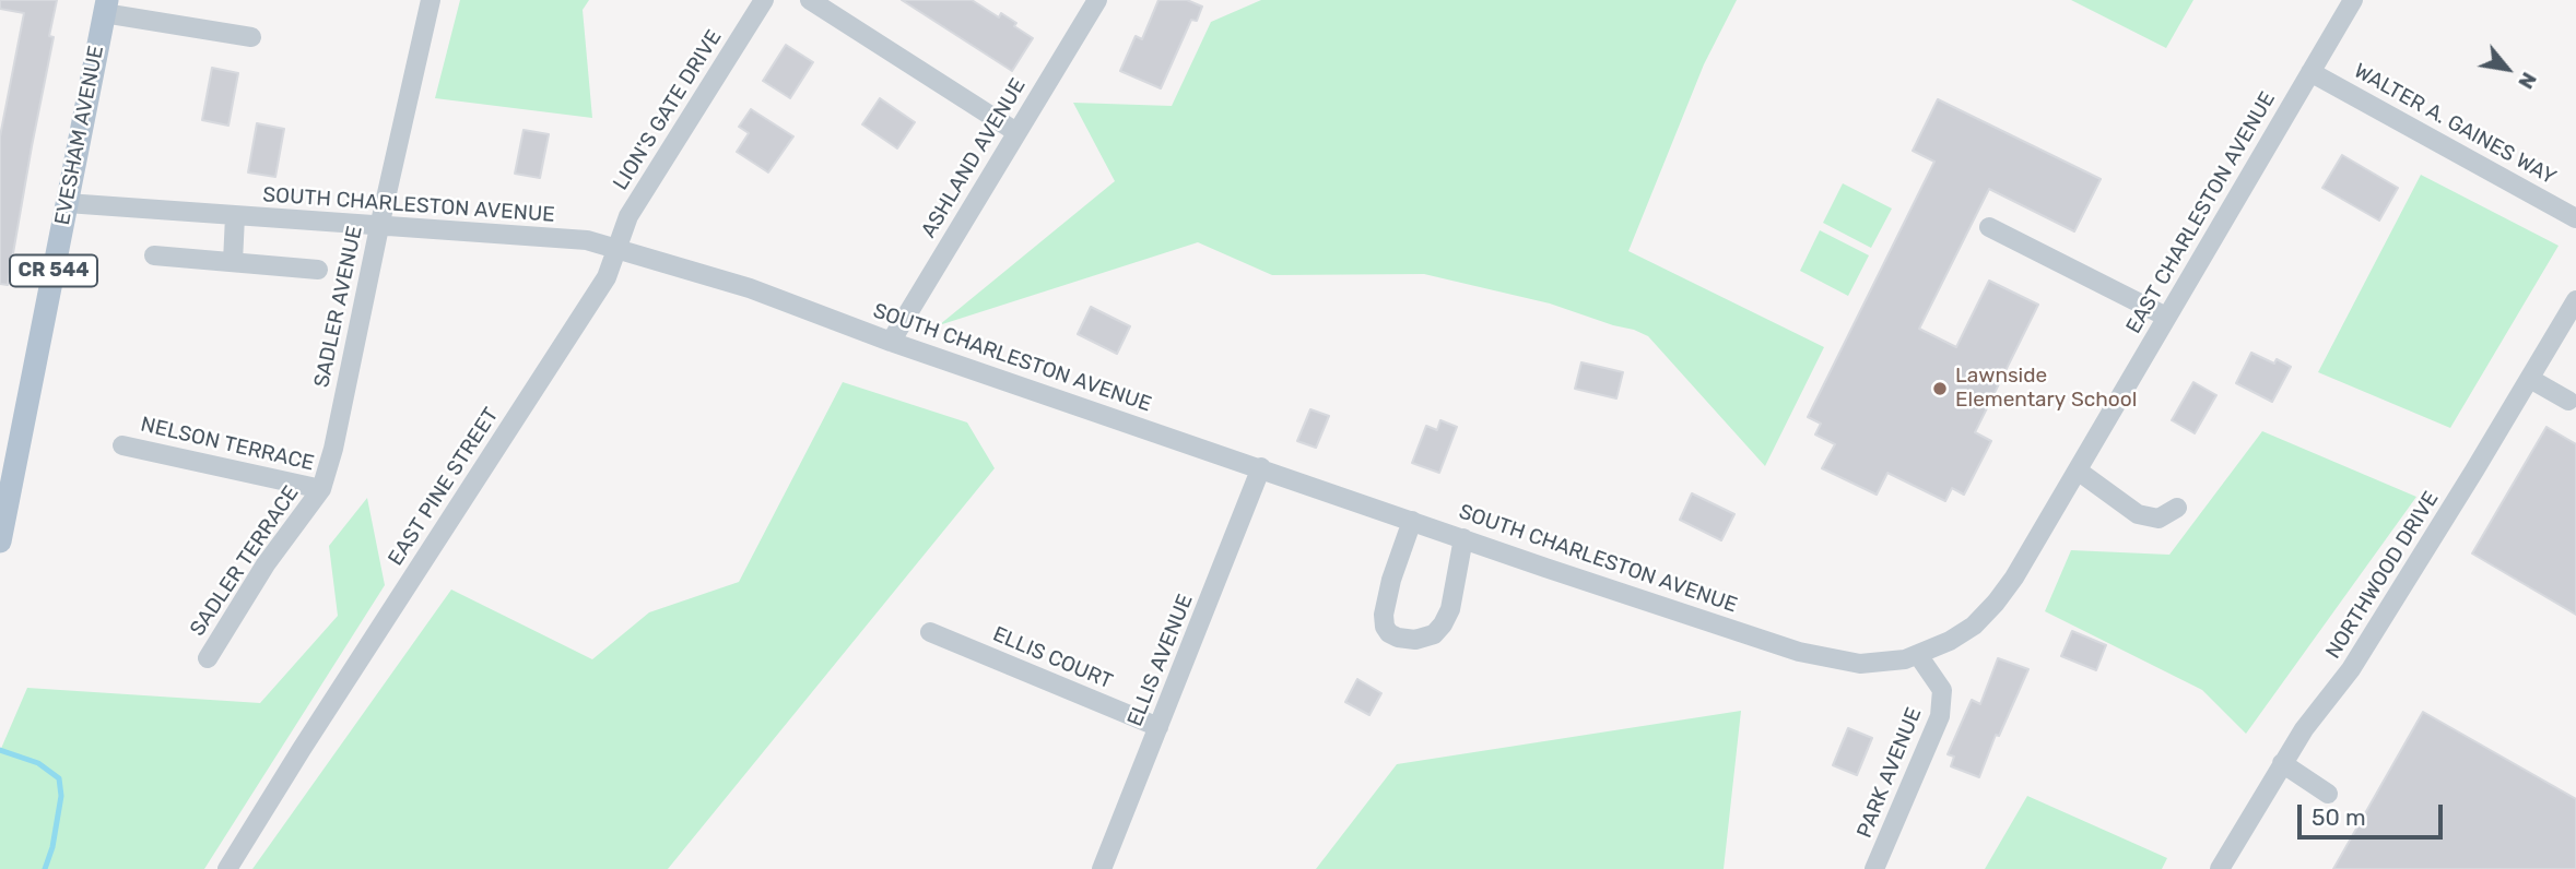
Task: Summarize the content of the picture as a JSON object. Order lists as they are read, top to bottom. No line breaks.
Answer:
{"streets":{"main road":["EVESHAM AVENUE","CR 544"],"street":["LION'S GATE DRIVE","WALTER A. GAINES WAY","ASHLAND AVENUE","SOUTH CHARLESTON AVENUE","EAST CHARLESTON AVENUE","SADLER AVENUE","NELSON TERRACE","EAST PINE STREET","SADLER TERRACE","NORTHWOOD DRIVE","ELLIS COURT","ELLIS AVENUE","PARK AVENUE"]},"crossings":[["LION'S GATE DRIVE","SOUTH CHARLESTON AVENUE"],["LION'S GATE DRIVE","EAST PINE STREET"],["WALTER A. GAINES WAY","EAST CHARLESTON AVENUE"],["EVESHAM AVENUE","SOUTH CHARLESTON AVENUE"],["ASHLAND AVENUE","SOUTH CHARLESTON AVENUE"],["SOUTH CHARLESTON AVENUE","EAST CHARLESTON AVENUE"],["SOUTH CHARLESTON AVENUE","SADLER AVENUE"],["SOUTH CHARLESTON AVENUE","EAST PINE STREET"],["SOUTH CHARLESTON AVENUE","ELLIS AVENUE"],["SOUTH CHARLESTON AVENUE","PARK AVENUE"],["EAST CHARLESTON AVENUE","PARK AVENUE"],["SADLER AVENUE","NELSON TERRACE"],["SADLER AVENUE","SADLER TERRACE"],["NELSON TERRACE","SADLER TERRACE"],["ELLIS COURT","ELLIS AVENUE"]],"places":["Lawnside Elementary School"],"scale_bar":"50 m","north":"bottom right"}
